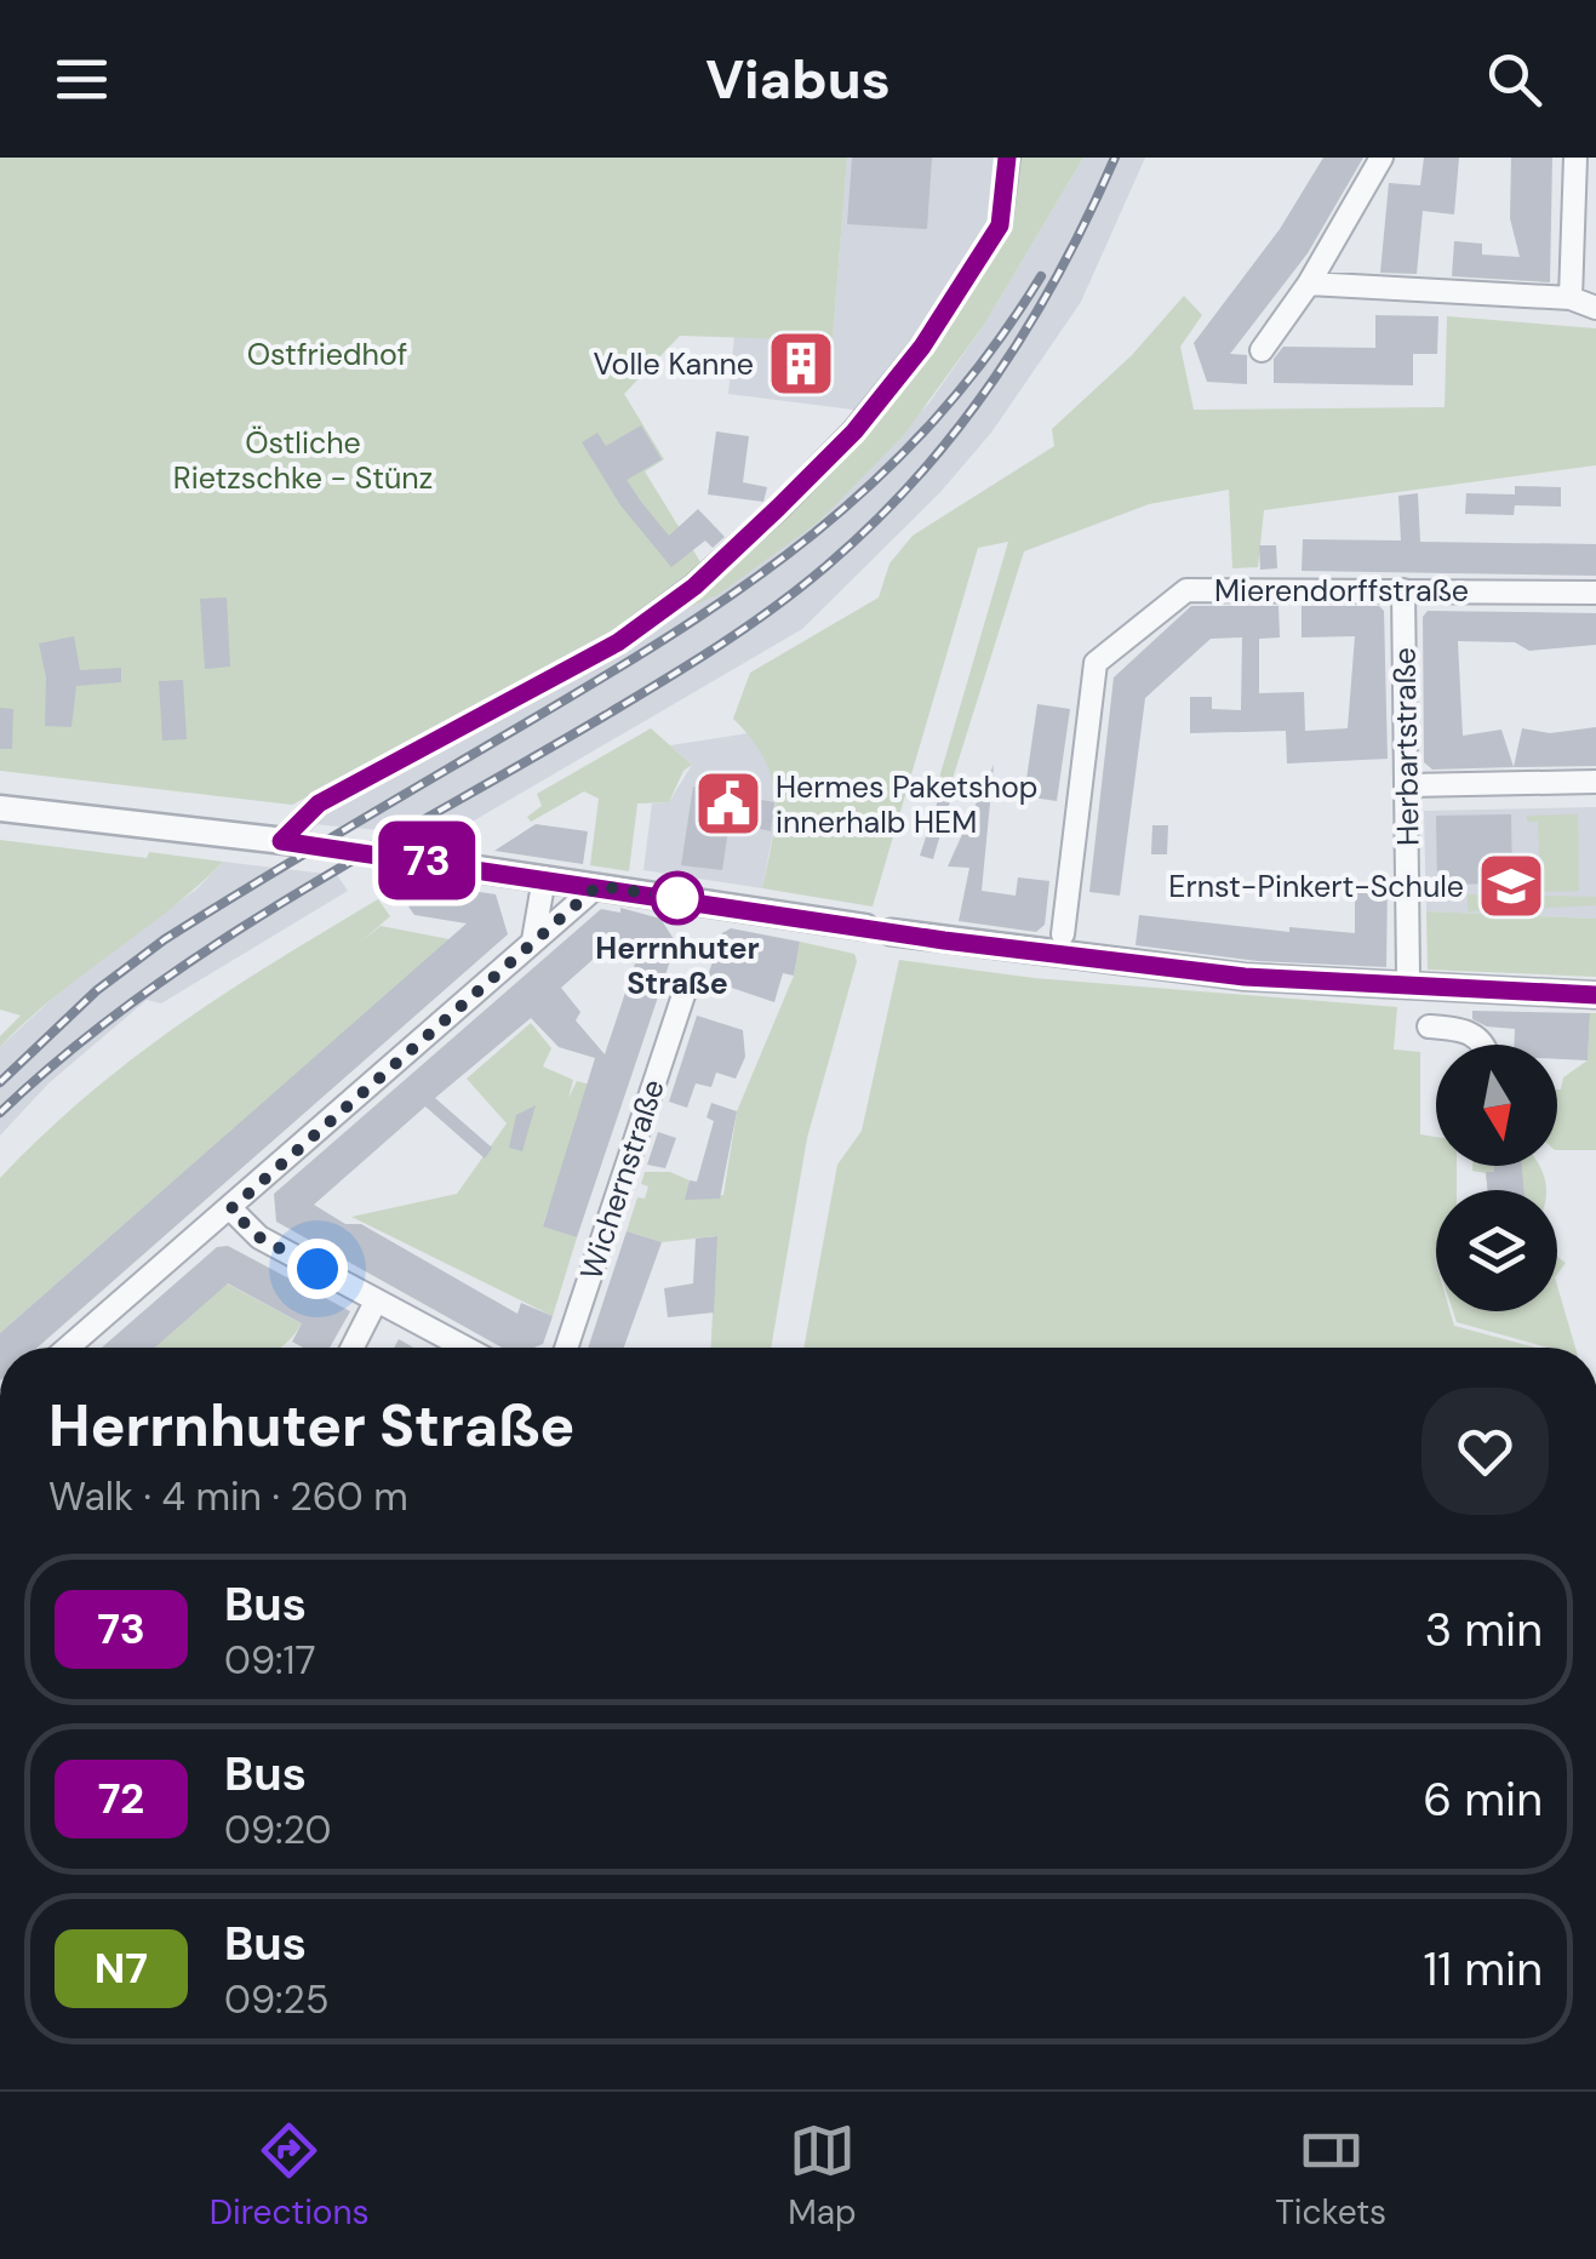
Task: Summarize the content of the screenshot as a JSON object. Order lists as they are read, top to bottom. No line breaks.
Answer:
{"streets":{"street":["Mierendorffstraße","Herbartstraße","Wichernstraße"]},"crossings":[["Mierendorffstraße","Herbartstraße"]],"parks":["Ostfriedhof","Östliche Rietzschke - Stünz"],"places":{"building":["Volle Kanne"],"public building":["Hermes Paketshop innerhalb HEM"],"school or university":["Ernst-Pinkert-Schule"],"other":["Herrnhuter Straße"]},"lines":["bus line 73"],"north":"bottom","page":{"header":"Viabus","on_map":"73","heading":["Herrnhuter Straße","Walk · 4 min · 260 m"],"list":[{"mark":"73","name":"Bus","note":"09:17","value":"3 min"},{"mark":"72","name":"Bus","note":"09:20","value":"6 min"},{"mark":"N7","name":"Bus","note":"09:25","value":"11 min"}],"tabs":["Directions","Map","Tickets"]}}
